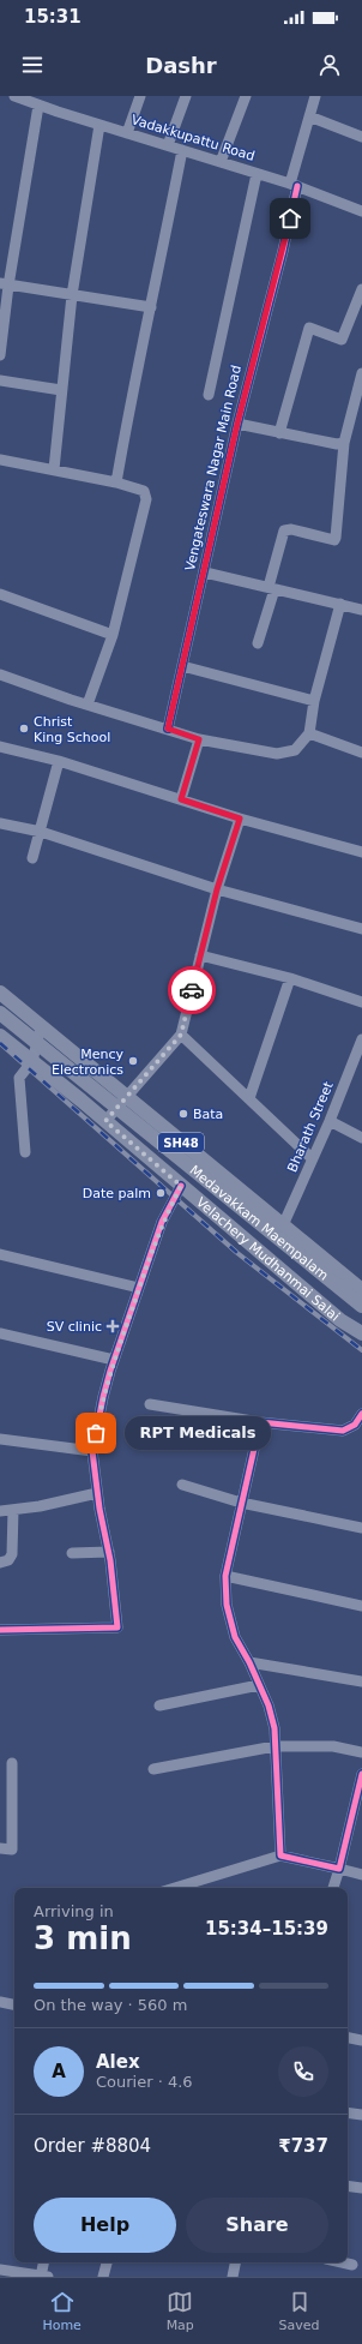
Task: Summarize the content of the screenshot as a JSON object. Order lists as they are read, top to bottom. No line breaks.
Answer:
{"streets":{"main road":["SH48","Medavakkam Maempalam","Velachery Mudhanmai Salai"],"street":["Vadakkupattu Road","Vengateswara Nagar Main Road","Bharath Street"]},"crossings":[["Vadakkupattu Road","Vengateswara Nagar Main Road"],["Bharath Street","SH48"]],"places":{"other":["Christ King School","Mency Electronics","Bata","Date palm","RPT Medicals"],"health":["SV clinic"]},"page":{"status":"15:31","header":"Dashr","bubble":"RPT Medicals","heading":["3 min","Arriving in","15:34–15:39"],"panel":["Alex","Courier · 4.6","Order #8804","₹737"],"bar":"On the way · 560 m","round":"A","buttons":["Help","Share"],"tabs":["Home","Map","Saved"]}}
